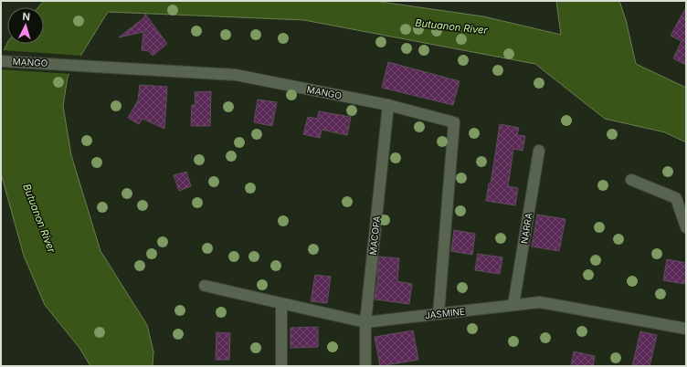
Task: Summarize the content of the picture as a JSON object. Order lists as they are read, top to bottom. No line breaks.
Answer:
{"streets":{"street":["MANGO","NARRA","MACOPA","JASMINE"]},"crossings":[["MANGO","MACOPA"],["MANGO","JASMINE"],["NARRA","JASMINE"],["MACOPA","JASMINE"]],"water":["Butuanon River"],"north":"top"}
